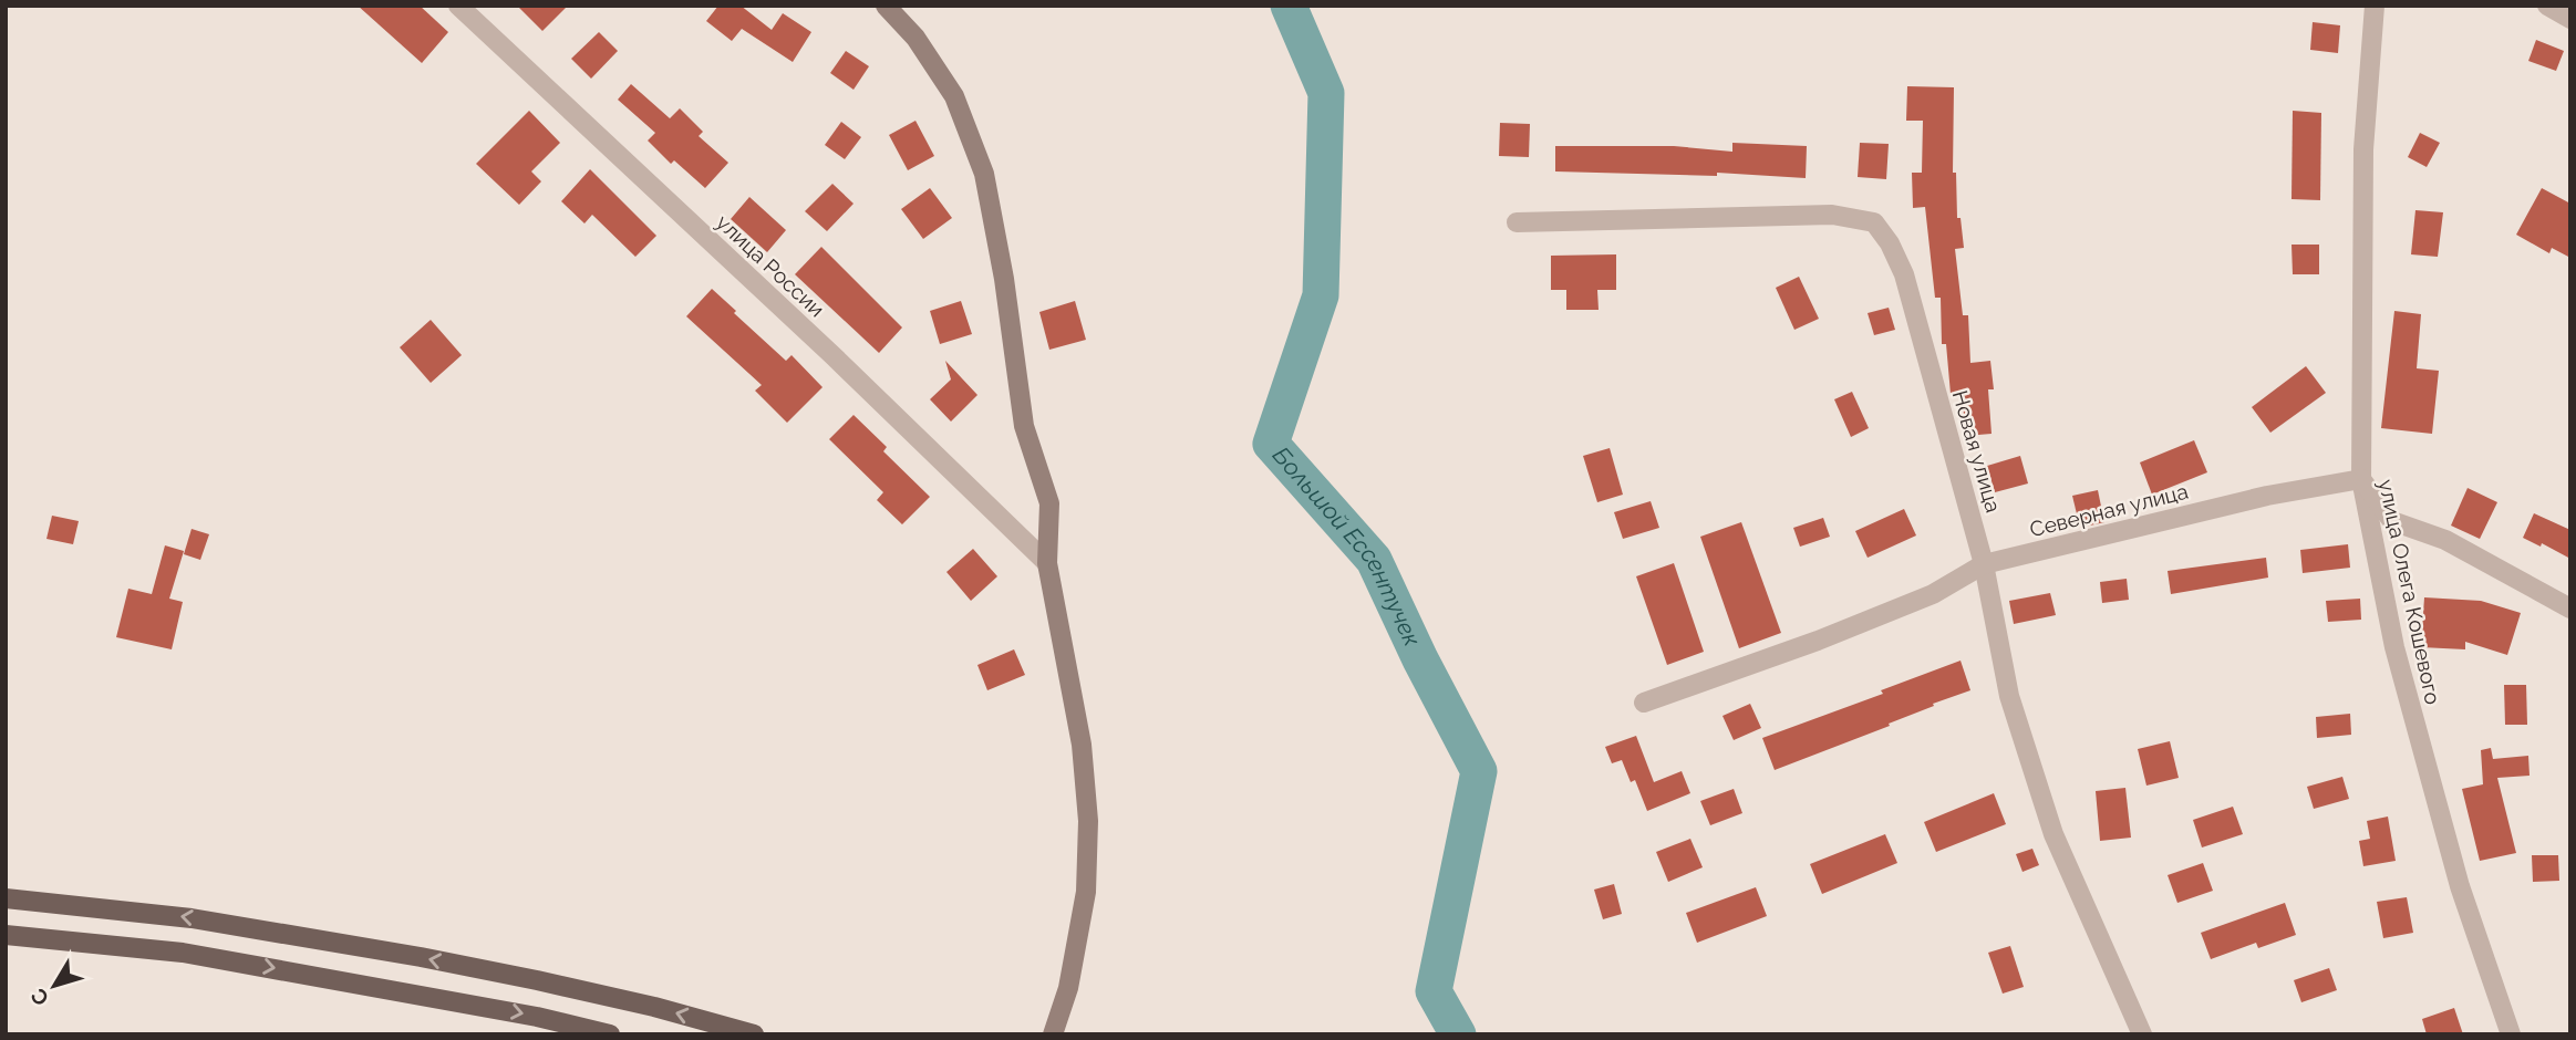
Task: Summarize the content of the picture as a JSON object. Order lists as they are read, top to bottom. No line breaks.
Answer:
{"streets":{"street":["улица России","Новая улица","Северная улица","улица Олега Кошевого"]},"crossings":[["Новая улица","Северная улица"],["Северная улица","улица Олега Кошевого"]],"water":["Большой Ессентучек"],"north":"bottom left"}
